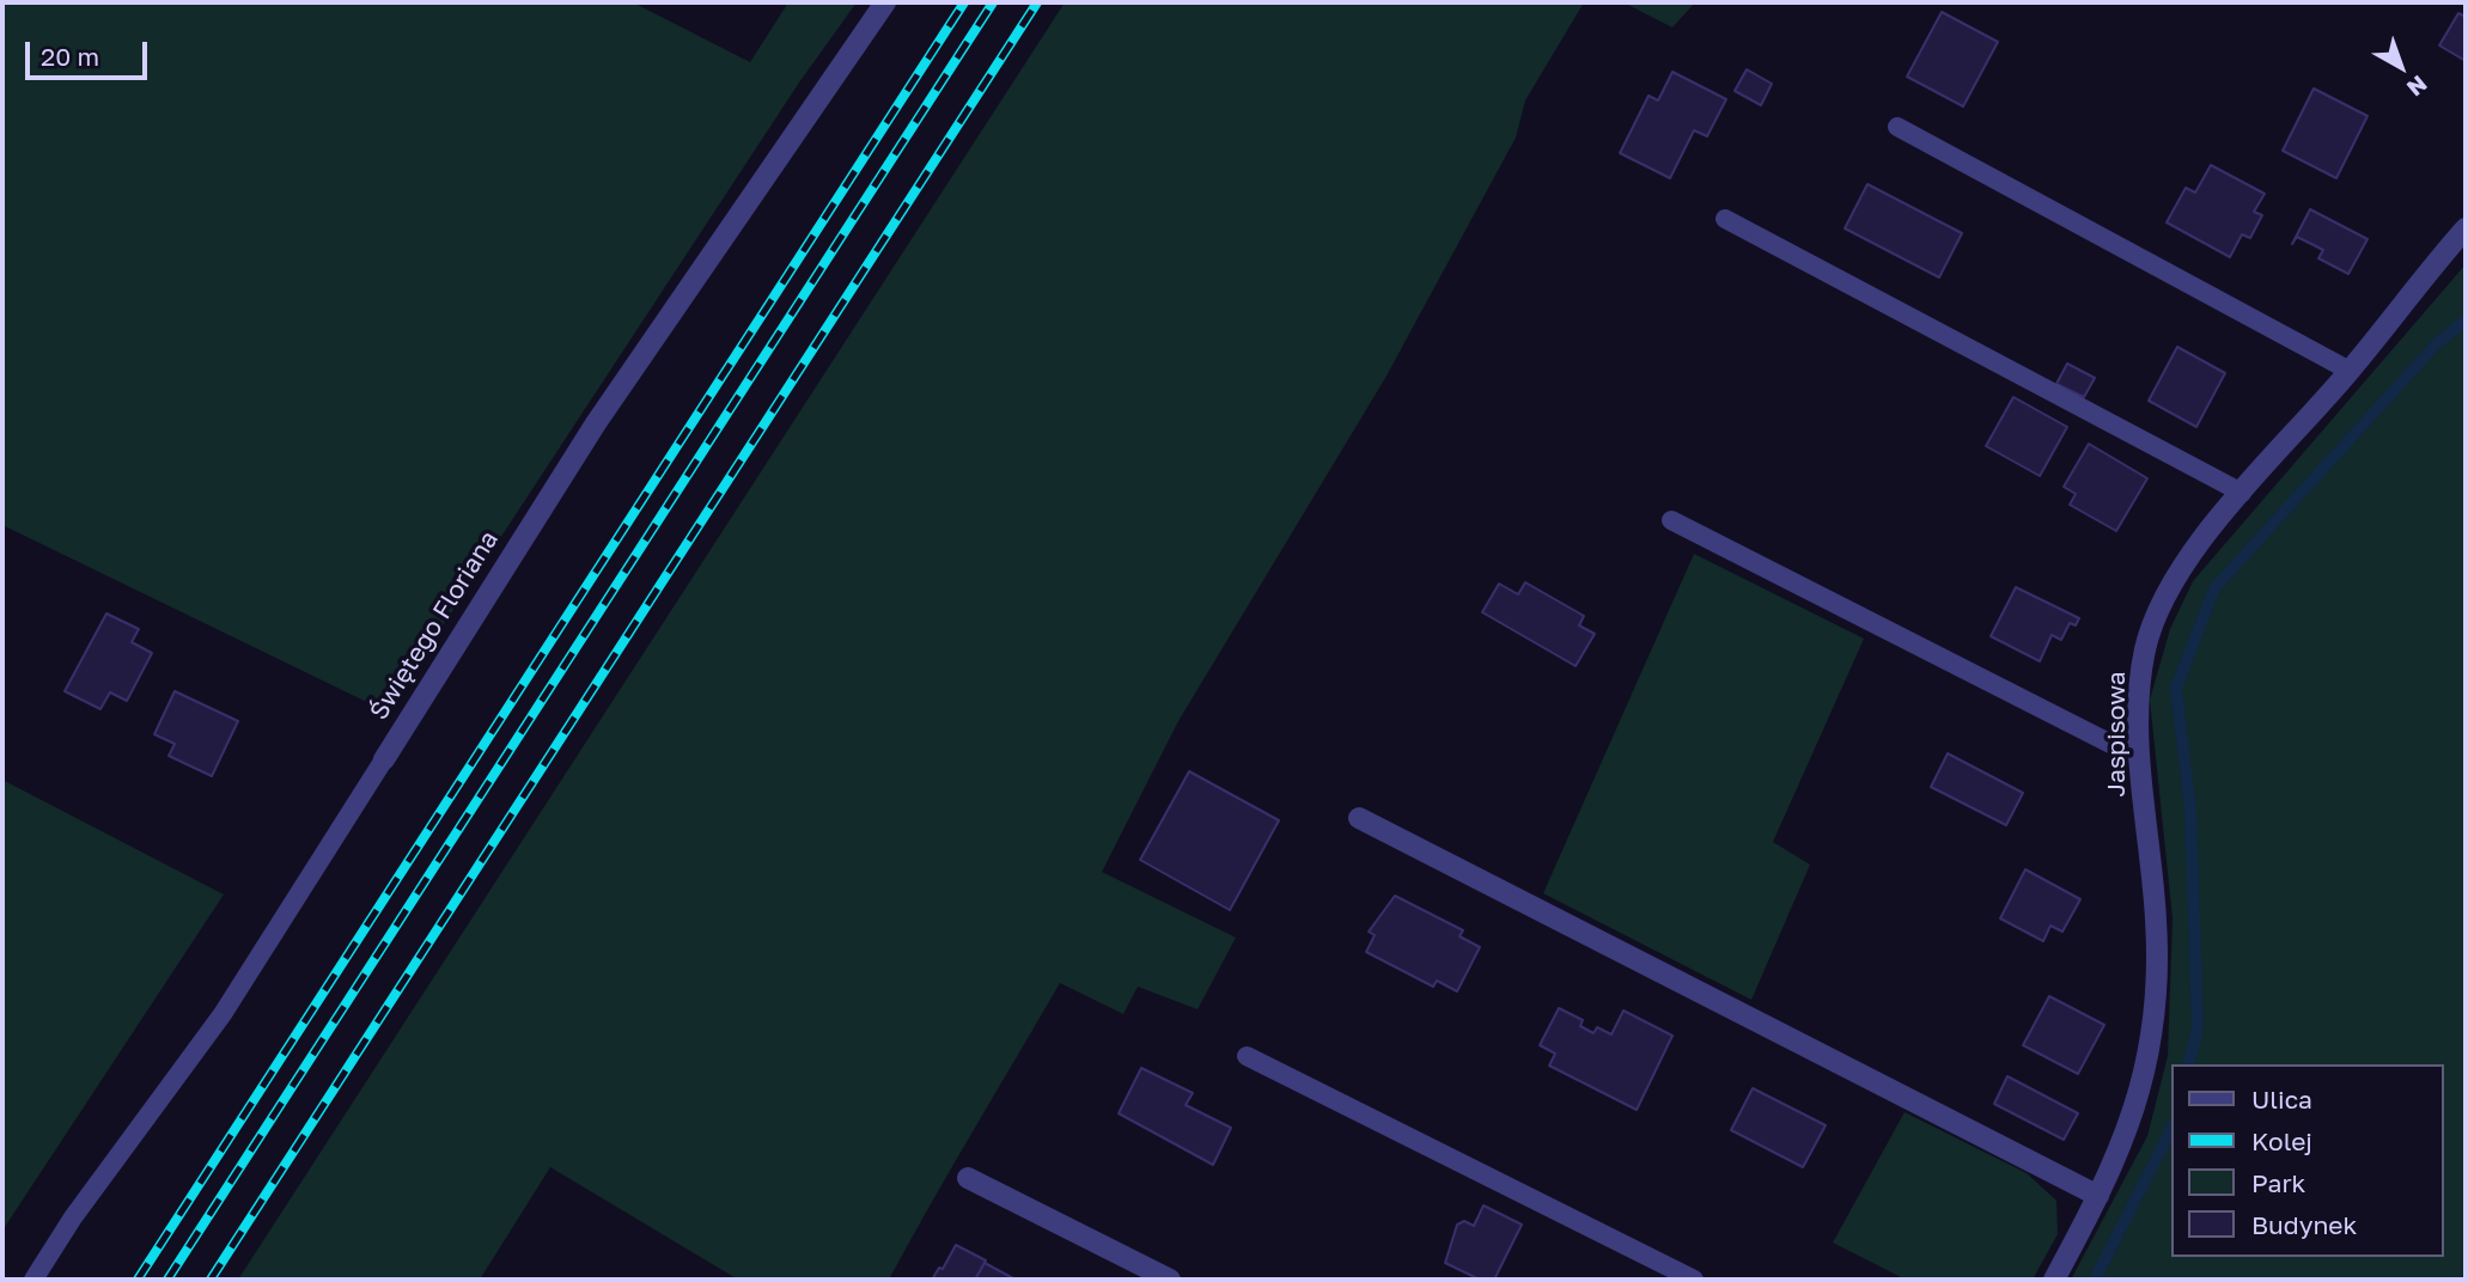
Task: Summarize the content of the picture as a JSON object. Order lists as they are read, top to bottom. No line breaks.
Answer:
{"streets":{"street":["Świętego Floriana","Jaspisowa"]},"legend":["Ulica","Kolej","Park","Budynek"],"scale_bar":"20 m","north":"bottom right"}
